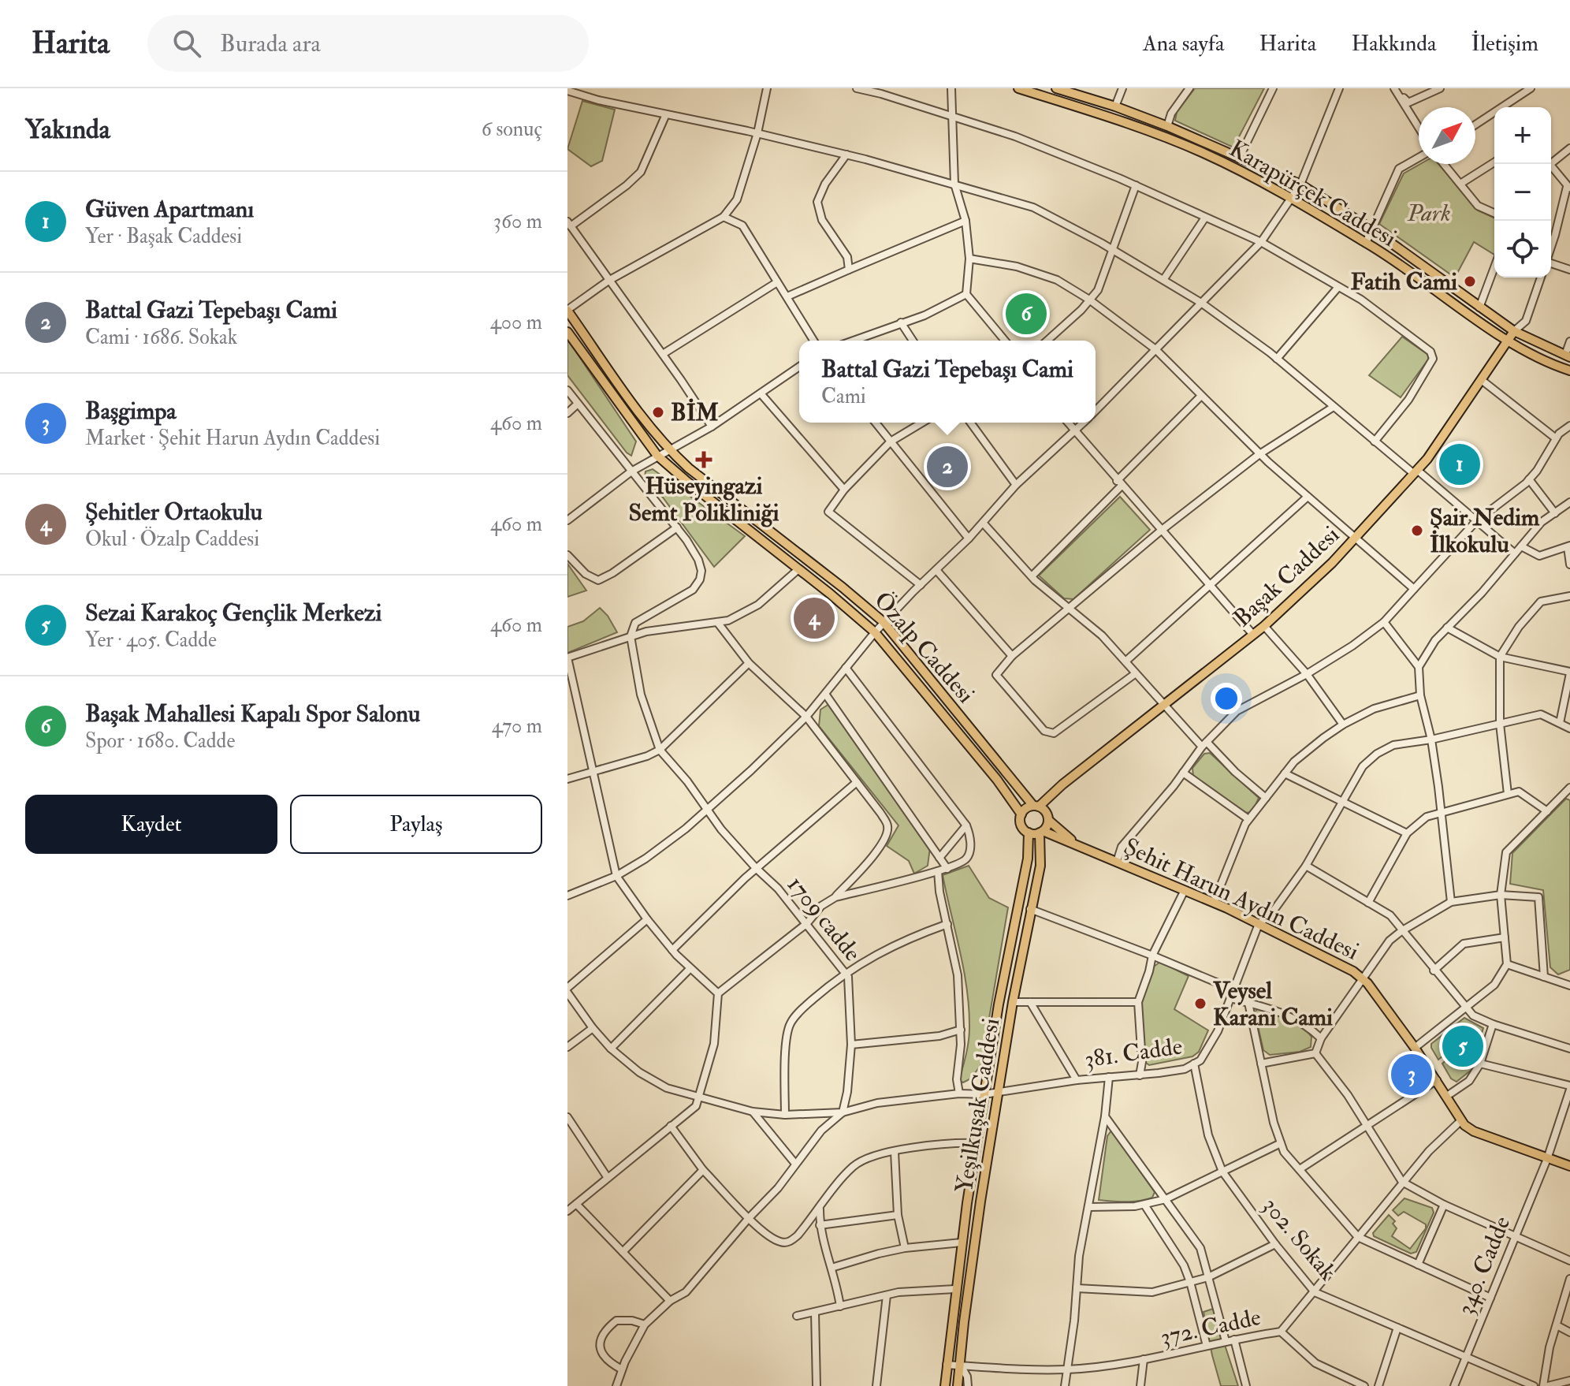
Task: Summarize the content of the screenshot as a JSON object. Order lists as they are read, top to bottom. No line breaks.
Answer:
{"streets":{"main road":["Karapürçek Caddesi","Başak Caddesi","Özalp Caddesi","Şehit Harun Aydın Caddesi","Yeşilkuşak Caddesi"],"street":["1709 cadde","381. Cadde","302. Sokak","340. Cadde","372. Cadde"]},"crossings":[["Karapürçek Caddesi","Başak Caddesi"],["Başak Caddesi","Özalp Caddesi"],["Başak Caddesi","Şehit Harun Aydın Caddesi"],["Başak Caddesi","Yeşilkuşak Caddesi"],["Özalp Caddesi","Şehit Harun Aydın Caddesi"],["Özalp Caddesi","Yeşilkuşak Caddesi"],["Şehit Harun Aydın Caddesi","381. Cadde"],["Şehit Harun Aydın Caddesi","Yeşilkuşak Caddesi"],["Şehit Harun Aydın Caddesi","340. Cadde"],["Şehit Harun Aydın Caddesi","372. Cadde"],["1709 cadde","381. Cadde"],["381. Cadde","Yeşilkuşak Caddesi"],["381. Cadde","302. Sokak"],["Yeşilkuşak Caddesi","372. Cadde"],["302. Sokak","340. Cadde"],["302. Sokak","372. Cadde"]],"parks":["Park"],"places":{"other":["Fatih Cami","BİM","Şair Nedim İlkokulu","Veysel Karani Cami"],"health":["Hüseyingazi Semt Polikliniği"]},"north":"top right","page":{"header":"Harita","search":"Burada ara","nav":["Ana sayfa","Harita","Hakkında","İletişim"],"heading":["Yakında","6 sonuç"],"map_buttons":["+","−"],"list":[{"mark":"1","name":"Güven Apartmanı","note":"Yer · Başak Caddesi","value":"360 m"},{"mark":"2","name":"Battal Gazi Tepebaşı Cami","note":"Cami · 1686. Sokak","value":"400 m"},{"mark":"3","name":"Başgimpa","note":"Market · Şehit Harun Aydın Caddesi","value":"460 m"},{"mark":"4","name":"Şehitler Ortaokulu","note":"Okul · Özalp Caddesi","value":"460 m"},{"mark":"5","name":"Sezai Karakoç Gençlik Merkezi","note":"Yer · 405. Cadde","value":"460 m"},{"mark":"6","name":"Başak Mahallesi Kapalı Spor Salonu","note":"Spor · 1680. Cadde","value":"470 m"}],"pins":["6","1","2","4","5","3"],"popup":["Battal Gazi Tepebaşı Cami","Cami"],"buttons":["Kaydet","Paylaş"]}}
